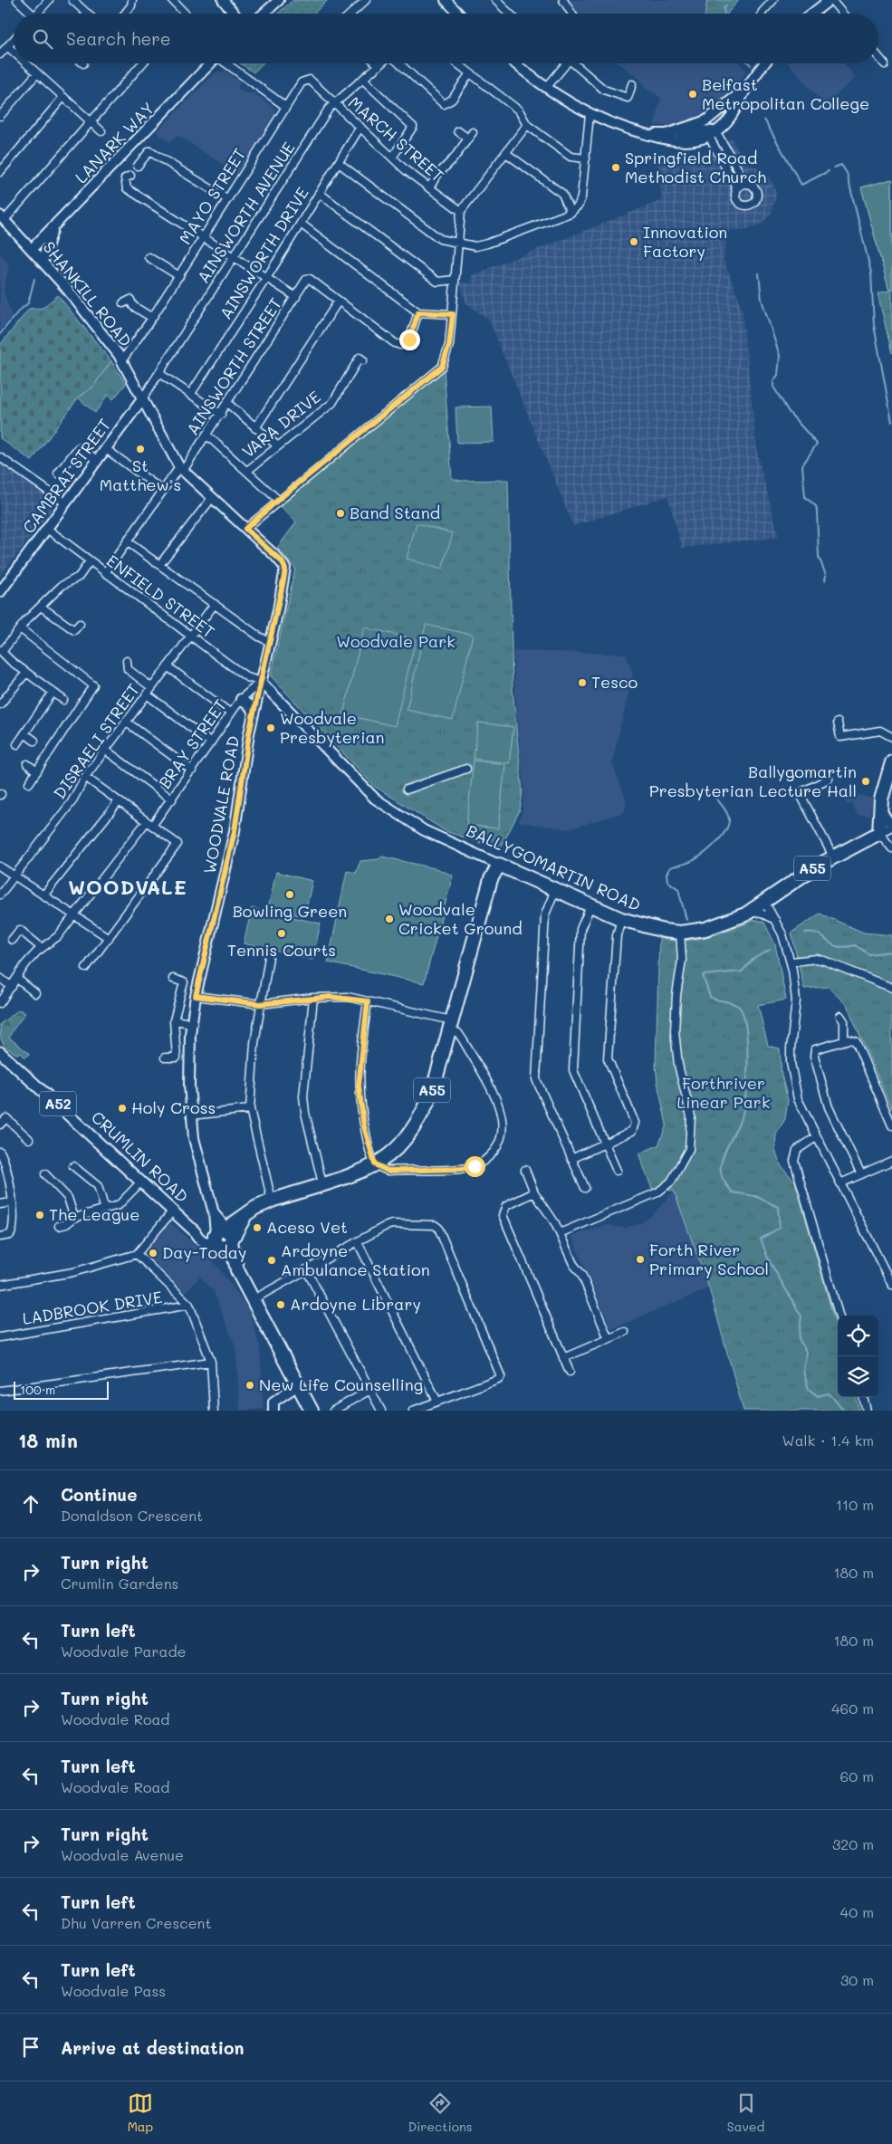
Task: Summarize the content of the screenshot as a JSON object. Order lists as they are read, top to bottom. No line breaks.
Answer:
{"streets":{"highway":["BALLYGOMARTIN ROAD","A55"],"main road":["LANARK WAY","SHANKILL ROAD","CAMBRAI STREET","WOODVALE ROAD","A52","CRUMLIN ROAD"],"street":["MARCH STREET","MAYO STREET","AINSWORTH AVENUE","AINSWORTH DRIVE","AINSWORTH STREET","VARA DRIVE","ENFIELD STREET","DISRAELI STREET","BRAY STREET","LADBROOK DRIVE"]},"crossings":[["MARCH STREET","MAYO STREET"],["MARCH STREET","AINSWORTH AVENUE"],["MARCH STREET","AINSWORTH DRIVE"],["LANARK WAY","SHANKILL ROAD"],["MAYO STREET","AINSWORTH AVENUE"],["MAYO STREET","SHANKILL ROAD"],["AINSWORTH AVENUE","SHANKILL ROAD"],["AINSWORTH AVENUE","CAMBRAI STREET"],["AINSWORTH AVENUE","WOODVALE ROAD"],["SHANKILL ROAD","CAMBRAI STREET"],["SHANKILL ROAD","WOODVALE ROAD"],["AINSWORTH STREET","ENFIELD STREET"],["AINSWORTH STREET","WOODVALE ROAD"],["CAMBRAI STREET","ENFIELD STREET"],["CAMBRAI STREET","WOODVALE ROAD"],["ENFIELD STREET","DISRAELI STREET"],["ENFIELD STREET","BRAY STREET"],["ENFIELD STREET","WOODVALE ROAD"],["ENFIELD STREET","BALLYGOMARTIN ROAD"],["BRAY STREET","WOODVALE ROAD"],["BRAY STREET","BALLYGOMARTIN ROAD"],["WOODVALE ROAD","BALLYGOMARTIN ROAD"],["WOODVALE ROAD","A55"],["WOODVALE ROAD","CRUMLIN ROAD"],["BALLYGOMARTIN ROAD","A55"],["A55","CRUMLIN ROAD"]],"districts":["WOODVALE"],"parks":["Woodvale Park","Forthriver Linear Park"],"places":["Belfast Metropolitan College","Springfield Road Methodist Church","Innovation Factory","St Matthew’s","Band Stand","Tesco","Woodvale Presbyterian","Ballygomartin Presbyterian Lecture Hall","Bowling Green","Woodvale Cricket Ground","Tennis Courts","Holy Cross","The League","Aceso Vet","Day-Today","Forth River Primary School","Ardoyne Ambulance Station","Ardoyne Library","New Life Counselling"],"scale_bar":"100 m","page":{"search":"Search here","scale":"100 m","heading":["18 min","Walk · 1.4 km"],"list":[["Continue","Donaldson Crescent","110 m"],["Turn right","Crumlin Gardens","180 m"],["Turn left","Woodvale Parade","180 m"],["Turn right","Woodvale Road","460 m"],["Turn left","Woodvale Road","60 m"],["Turn right","Woodvale Avenue","320 m"],["Turn left","Dhu Varren Crescent","40 m"],["Turn left","Woodvale Pass","30 m"],"Arrive at destination"],"nav":["Map","Directions","Saved"]}}
